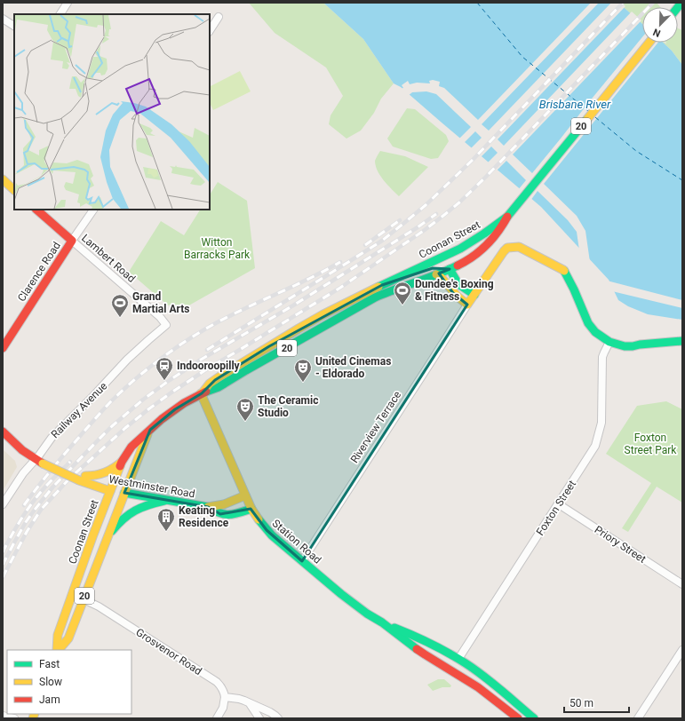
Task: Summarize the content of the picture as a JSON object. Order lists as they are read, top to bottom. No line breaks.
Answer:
{"streets":{"main road":["20","Coonan Street","Lambert Road","Clarence Road","Riverview Terrace","Westminster Road","Station Road"],"street":["Railway Avenue","Foxton Street","Priory Street","Grosvenor Road"]},"crossings":[["20","Coonan Street"],["Coonan Street","Westminster Road"],["Coonan Street","Station Road"],["Coonan Street","Grosvenor Road"],["Lambert Road","Clarence Road"],["Lambert Road","Railway Avenue"],["Riverview Terrace","Station Road"],["Westminster Road","Station Road"],["Foxton Street","Station Road"],["Foxton Street","Priory Street"]],"water":["Brisbane River"],"parks":["Witton Barracks Park","Foxton Street Park"],"places":{"sports":["Dundee's Boxing & Fitness","Grand Martial Arts"],"station":["Indooroopilly"],"theatre":["United Cinemas - Eldorado","The Ceramic Studio"],"building":["Keating Residence"]},"legend":["Fast","Slow","Jam"],"scale_bar":"50 m","north":"bottom left"}
